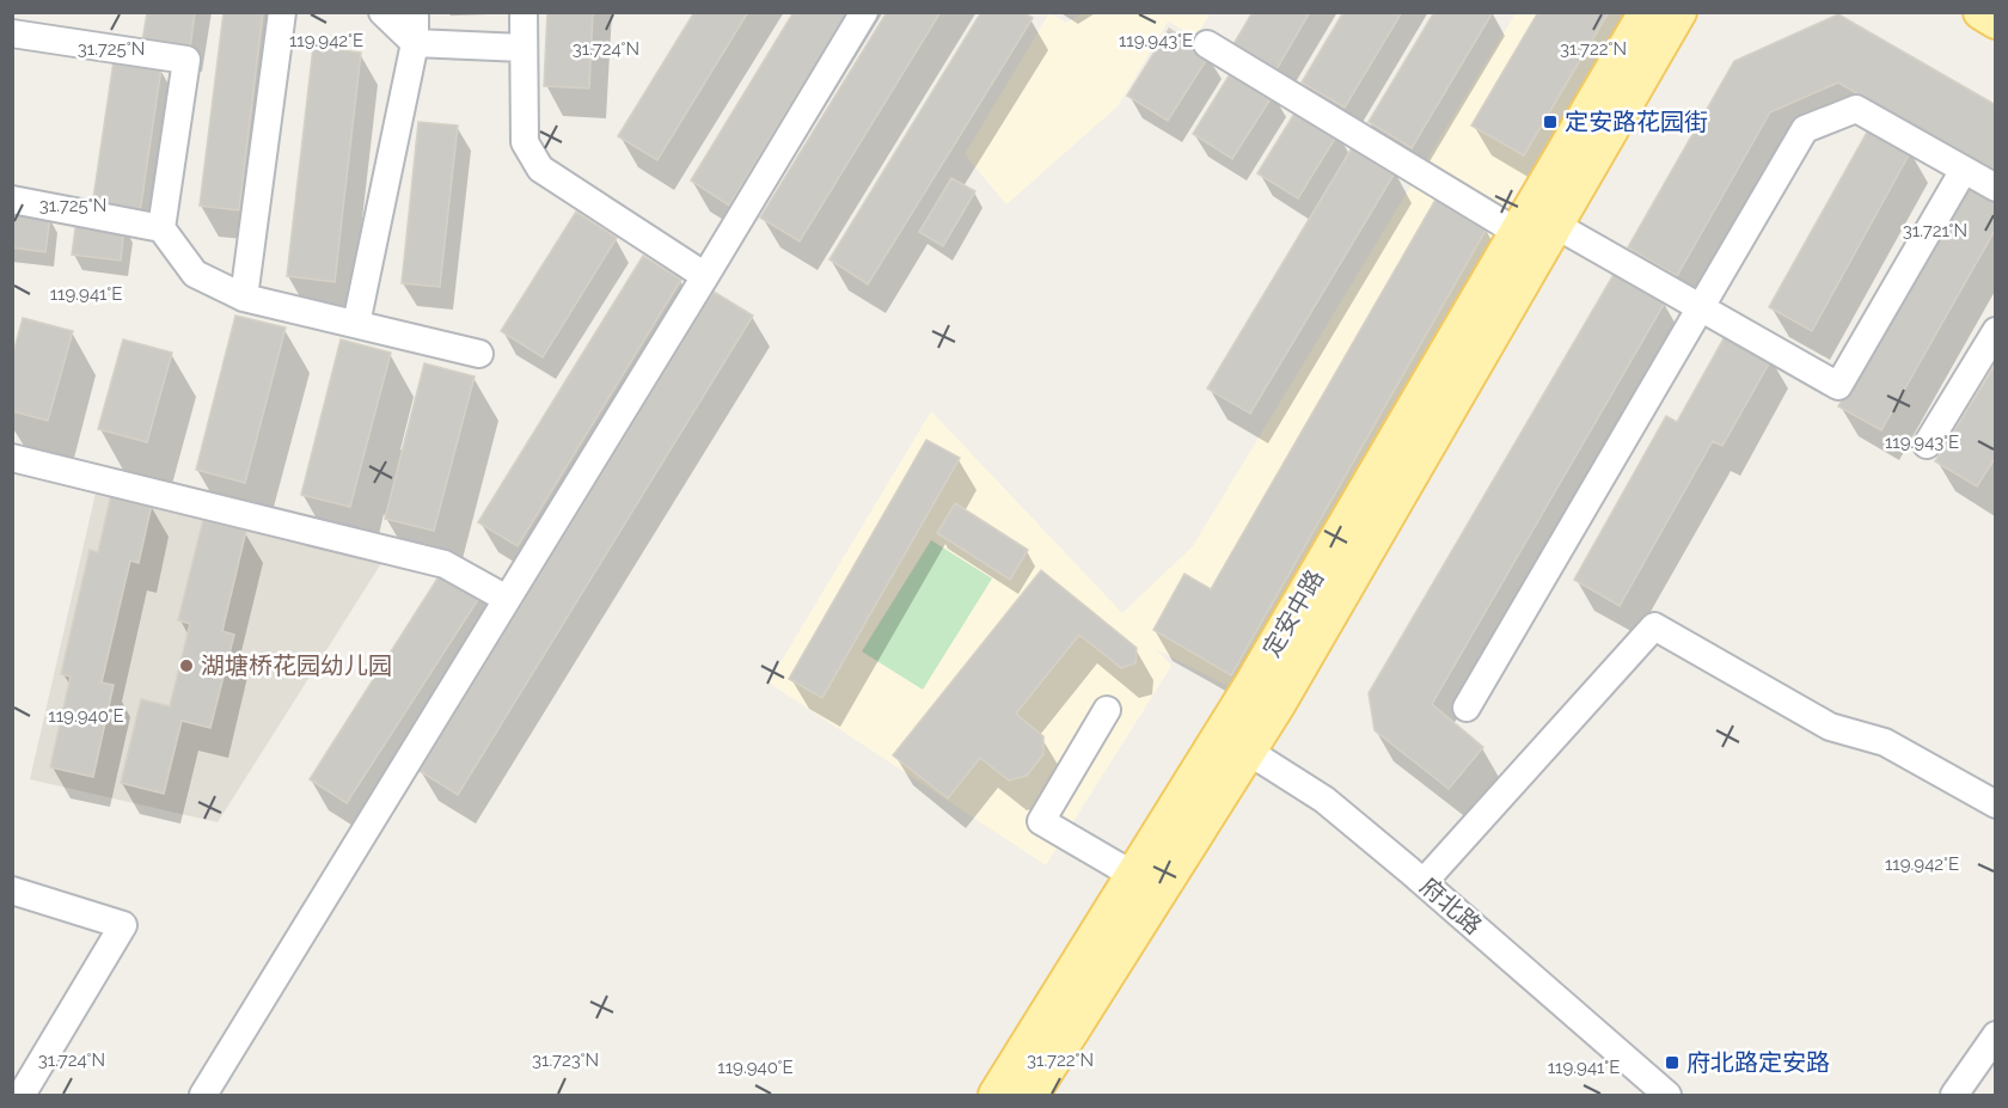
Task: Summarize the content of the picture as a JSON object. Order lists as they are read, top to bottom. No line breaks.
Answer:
{"streets":{"main road":["定安中路"],"street":["府北路"]},"crossings":[["定安中路","府北路"]],"places":{"transit":["定安路花园街","府北路定安路"],"other":["湖塘桥花园幼儿园"]},"coordinates":["119.942°E","119.943°E","31.725°N","31.724°N","31.722°N","31.721°N","119.941°E","119.940°E","31.723°N"]}
